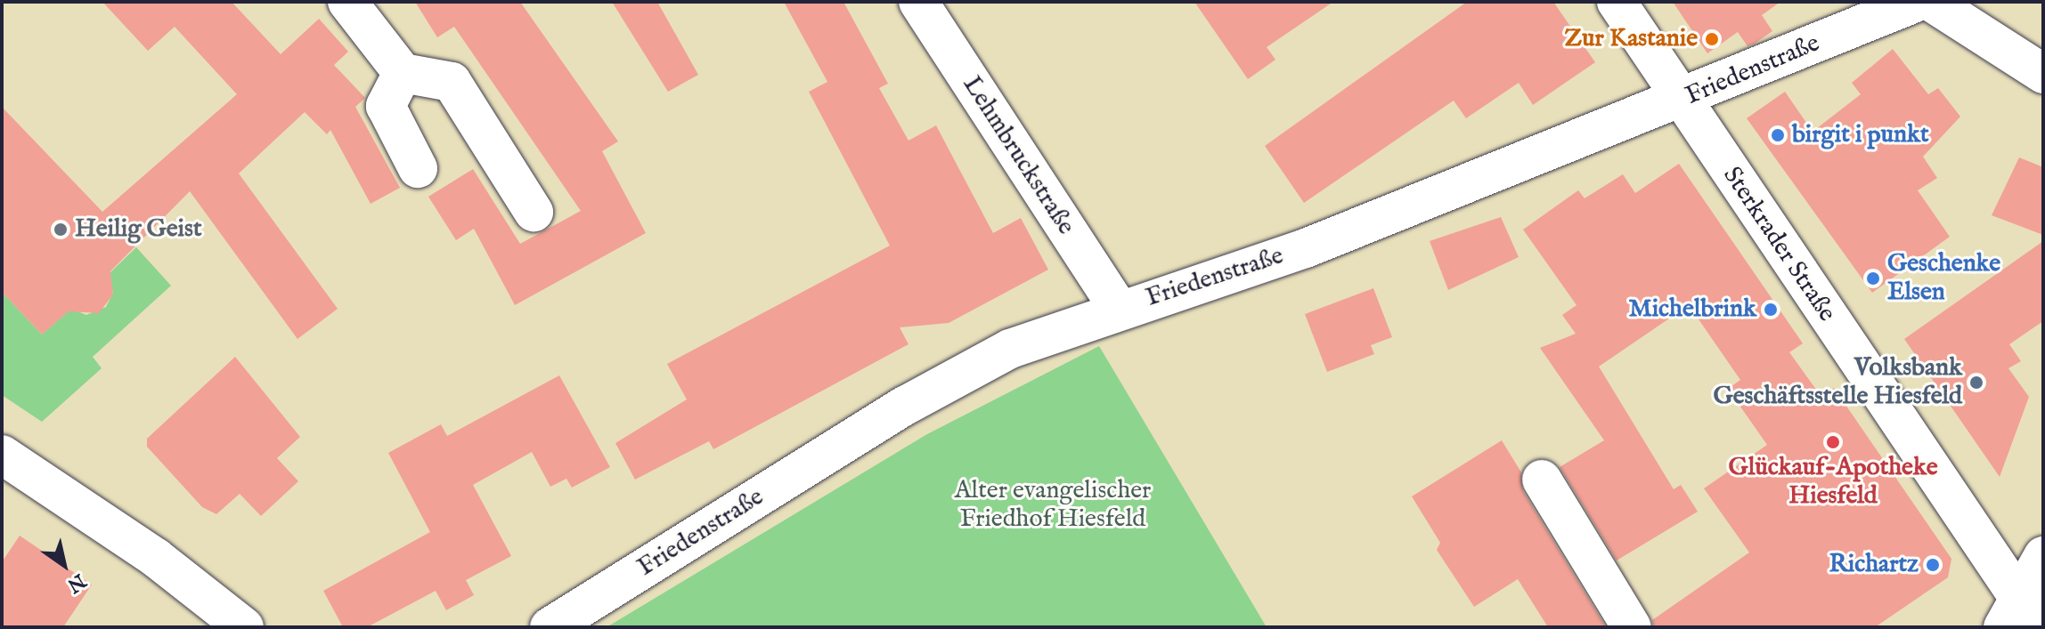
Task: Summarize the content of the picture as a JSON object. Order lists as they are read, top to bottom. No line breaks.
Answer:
{"streets":{"street":["Friedenstraße","Lehmbruckstraße","Sterkrader Straße"]},"crossings":[["Friedenstraße","Lehmbruckstraße"],["Friedenstraße","Sterkrader Straße"]],"parks":["Alter evangelischer Friedhof Hiesfeld"],"places":["Zur Kastanie","birgit i punkt","Heilig Geist","Geschenke Elsen","Michelbrink","Volksbank Geschäftsstelle Hiesfeld","Glückauf-Apotheke Hiesfeld","Richartz"],"north":"bottom right"}
